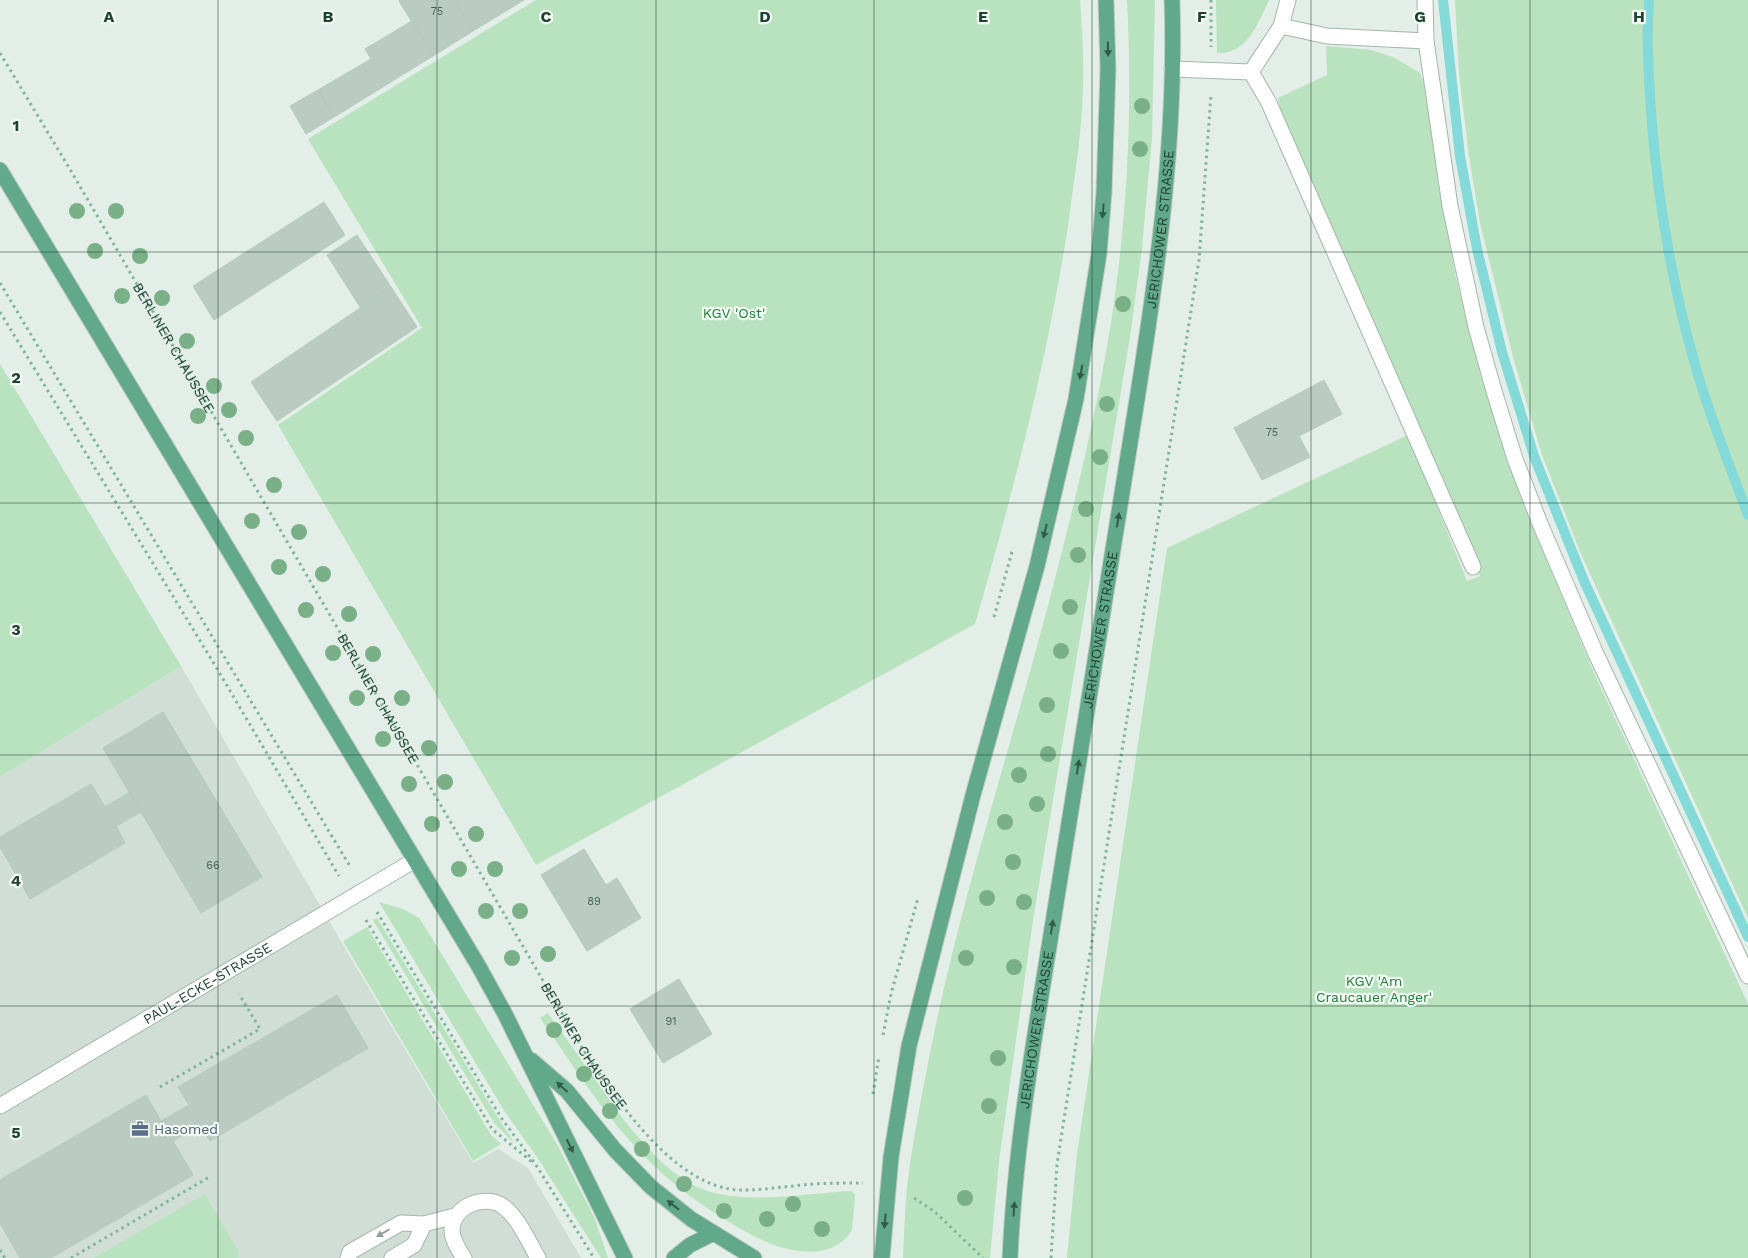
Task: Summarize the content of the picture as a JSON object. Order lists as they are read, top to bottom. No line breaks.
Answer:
{"streets":{"main road":["JERICHOWER STRASSE"],"street":["PAUL-ECKE-STRASSE"],"path":["BERLINER CHAUSSEE"]},"parks":["KGV 'Ost'","KGV 'Am Craucauer Anger'"],"places":{"office":["Hasomed"]},"house_numbers":["75","75","66","89","91"],"grid":{"columns":["A","B","C","D","E","F","G","H"],"rows":["1","2","3","4","5"]}}
